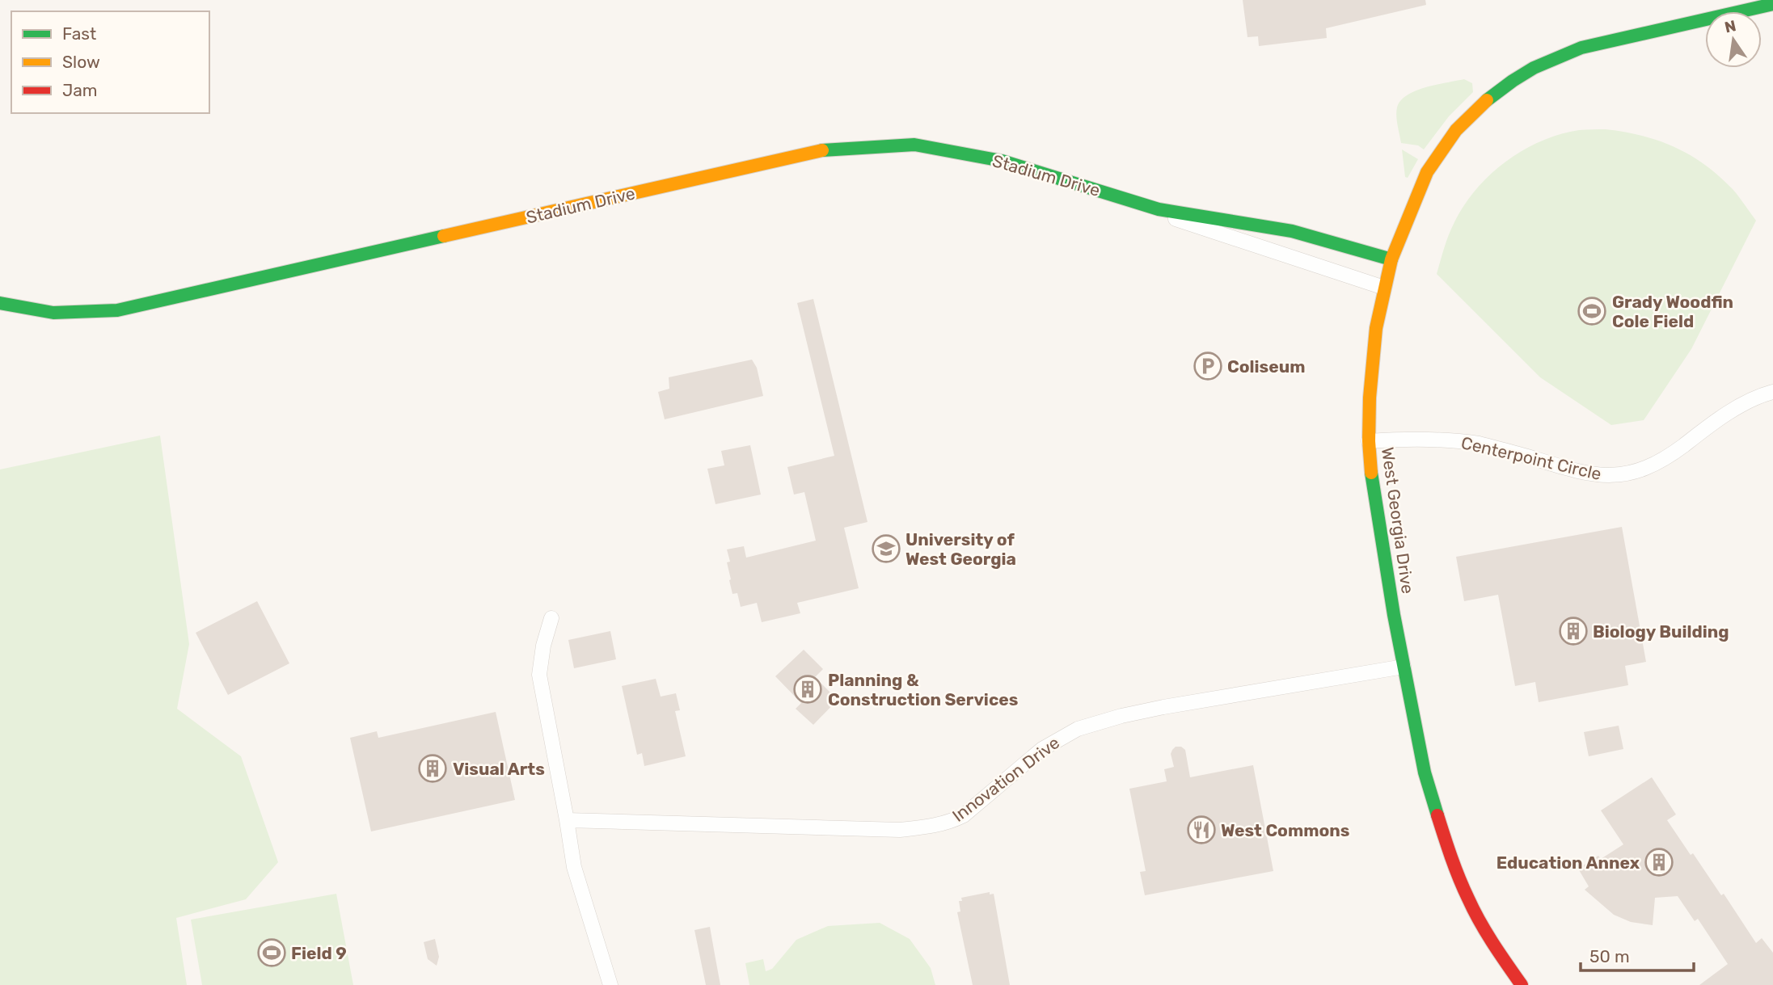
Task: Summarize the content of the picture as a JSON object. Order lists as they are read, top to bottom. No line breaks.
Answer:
{"streets":{"street":["Stadium Drive","Centerpoint Circle","West Georgia Drive","Innovation Drive"]},"crossings":[["Stadium Drive","West Georgia Drive"],["Centerpoint Circle","West Georgia Drive"],["West Georgia Drive","Innovation Drive"]],"places":{"sports":["Grady Woodfin Cole Field","Field 9"],"parking":["Coliseum"],"school or university":["University of West Georgia"],"building":["Biology Building","Planning & Construction Services","Visual Arts","Education Annex"],"restaurant":["West Commons"]},"legend":["Fast","Slow","Jam"],"scale_bar":"50 m","north":"top"}
